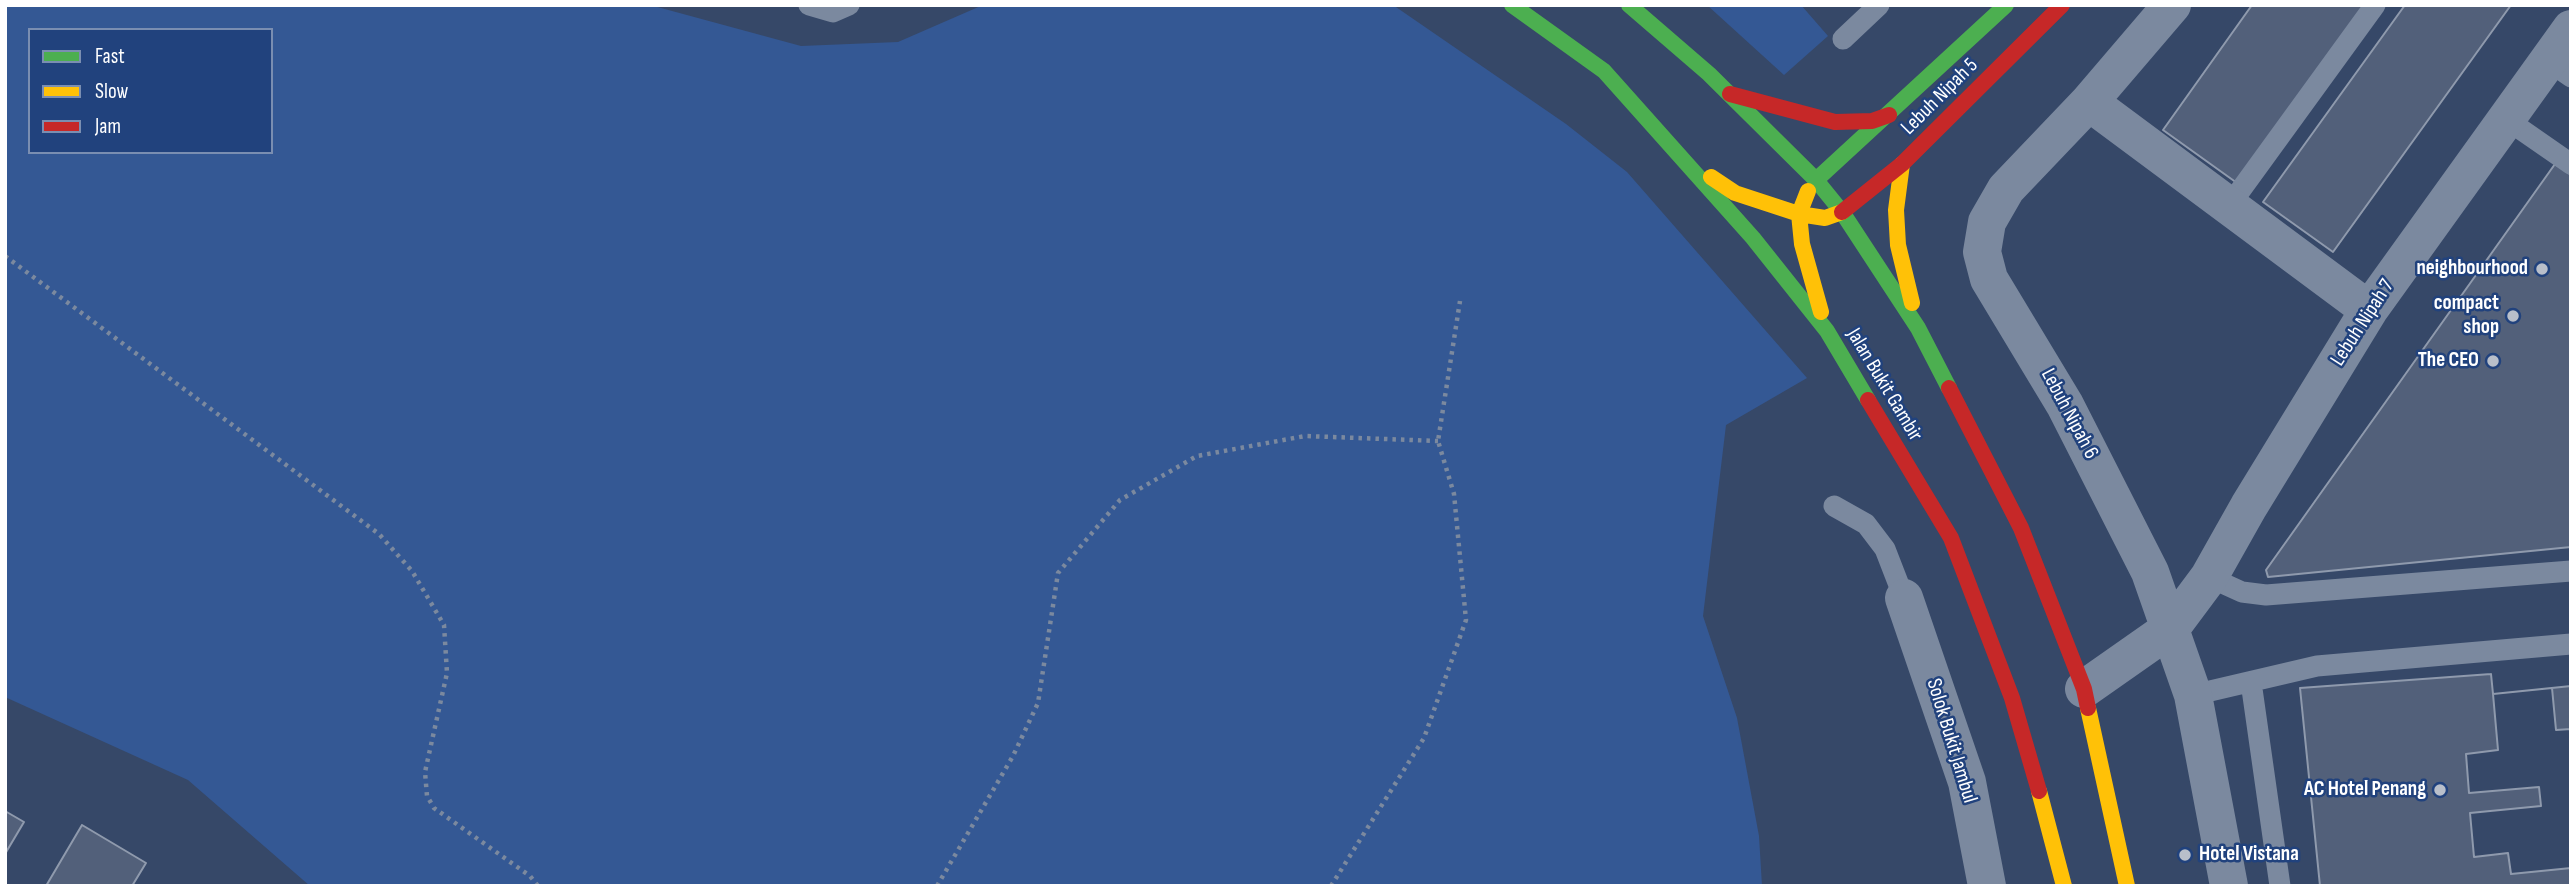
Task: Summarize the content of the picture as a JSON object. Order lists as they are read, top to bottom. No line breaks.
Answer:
{"streets":{"main road":["Lebuh Nipah 5","Jalan Bukit Gambir"],"street":["Lebuh Nipah 7","Lebuh Nipah 6","Solok Bukit Jambul"]},"crossings":[["Lebuh Nipah 7","Lebuh Nipah 6"]],"places":["neighbourhood","compact shop","The CEO","AC Hotel Penang","Hotel Vistana"],"legend":["Fast","Slow","Jam"]}
